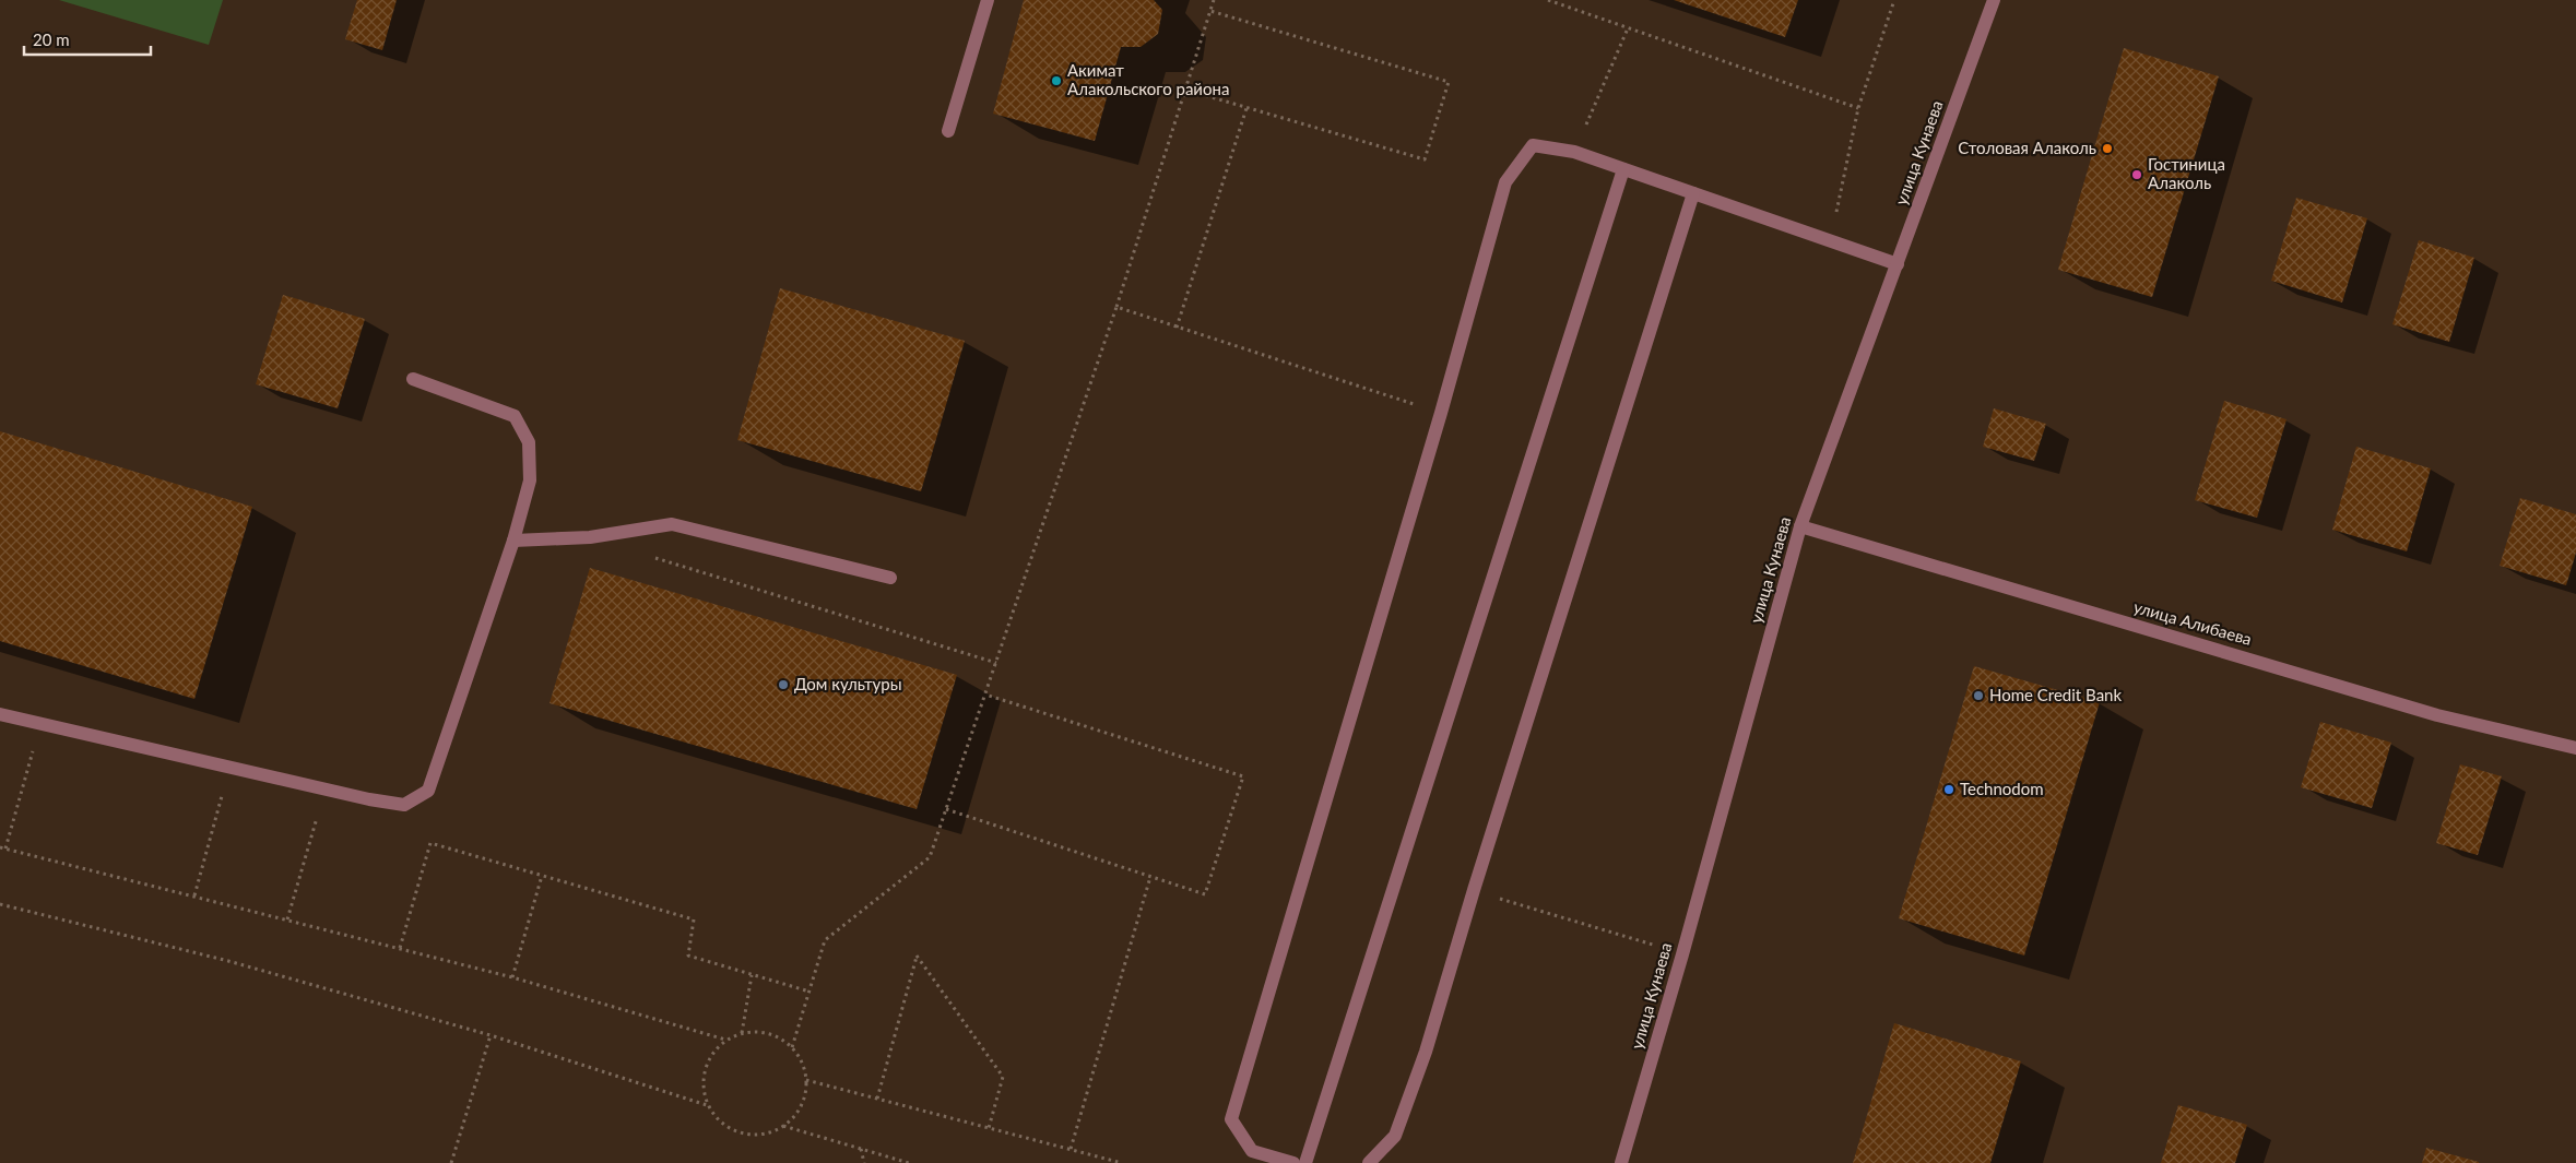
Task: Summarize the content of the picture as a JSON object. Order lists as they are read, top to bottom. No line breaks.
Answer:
{"streets":{"street":["улица Кунаева","улица Алибаева"]},"crossings":[["улица Кунаева","улица Алибаева"]],"places":["Акимат Алакольского района","Столовая Алаколь","Гостиница Алаколь","Дом культуры","Home Credit Bank","Technodom"],"scale_bar":"20 m"}
